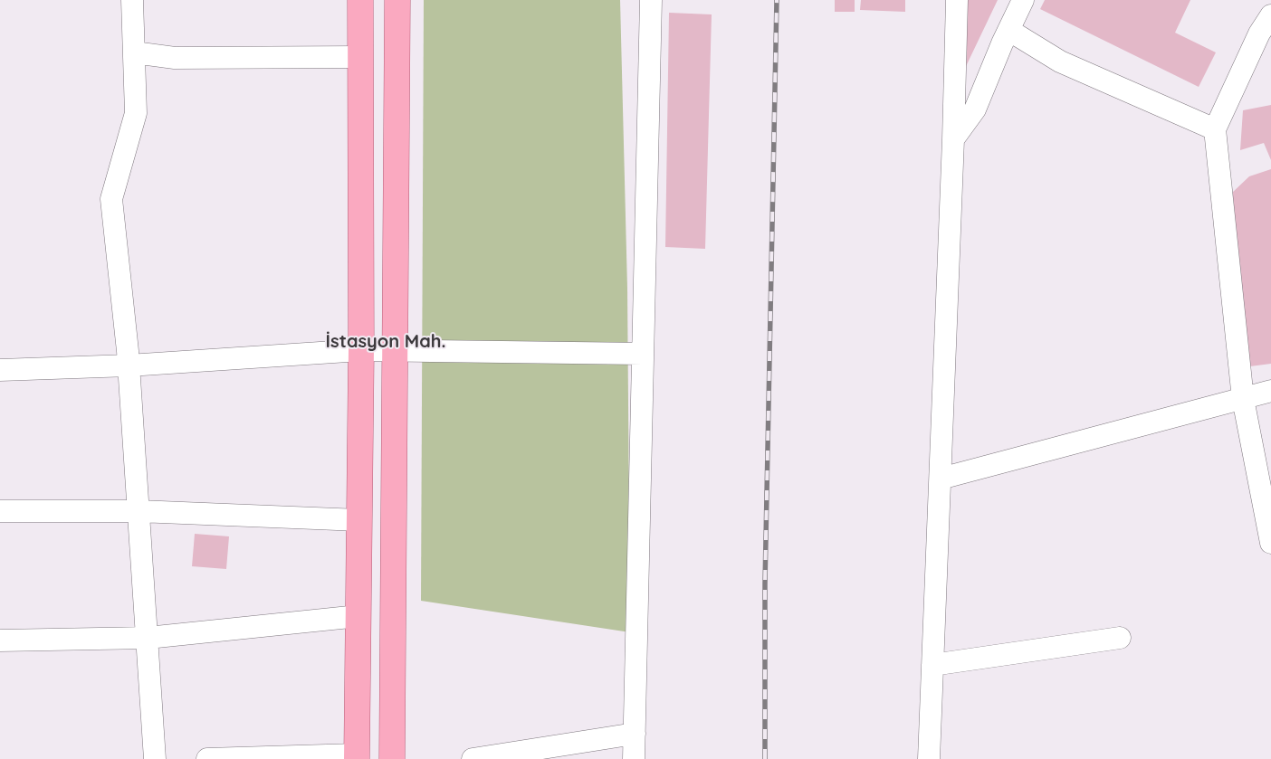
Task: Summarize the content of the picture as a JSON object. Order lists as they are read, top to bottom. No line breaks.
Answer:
{"districts":["İstasyon Mah."]}
